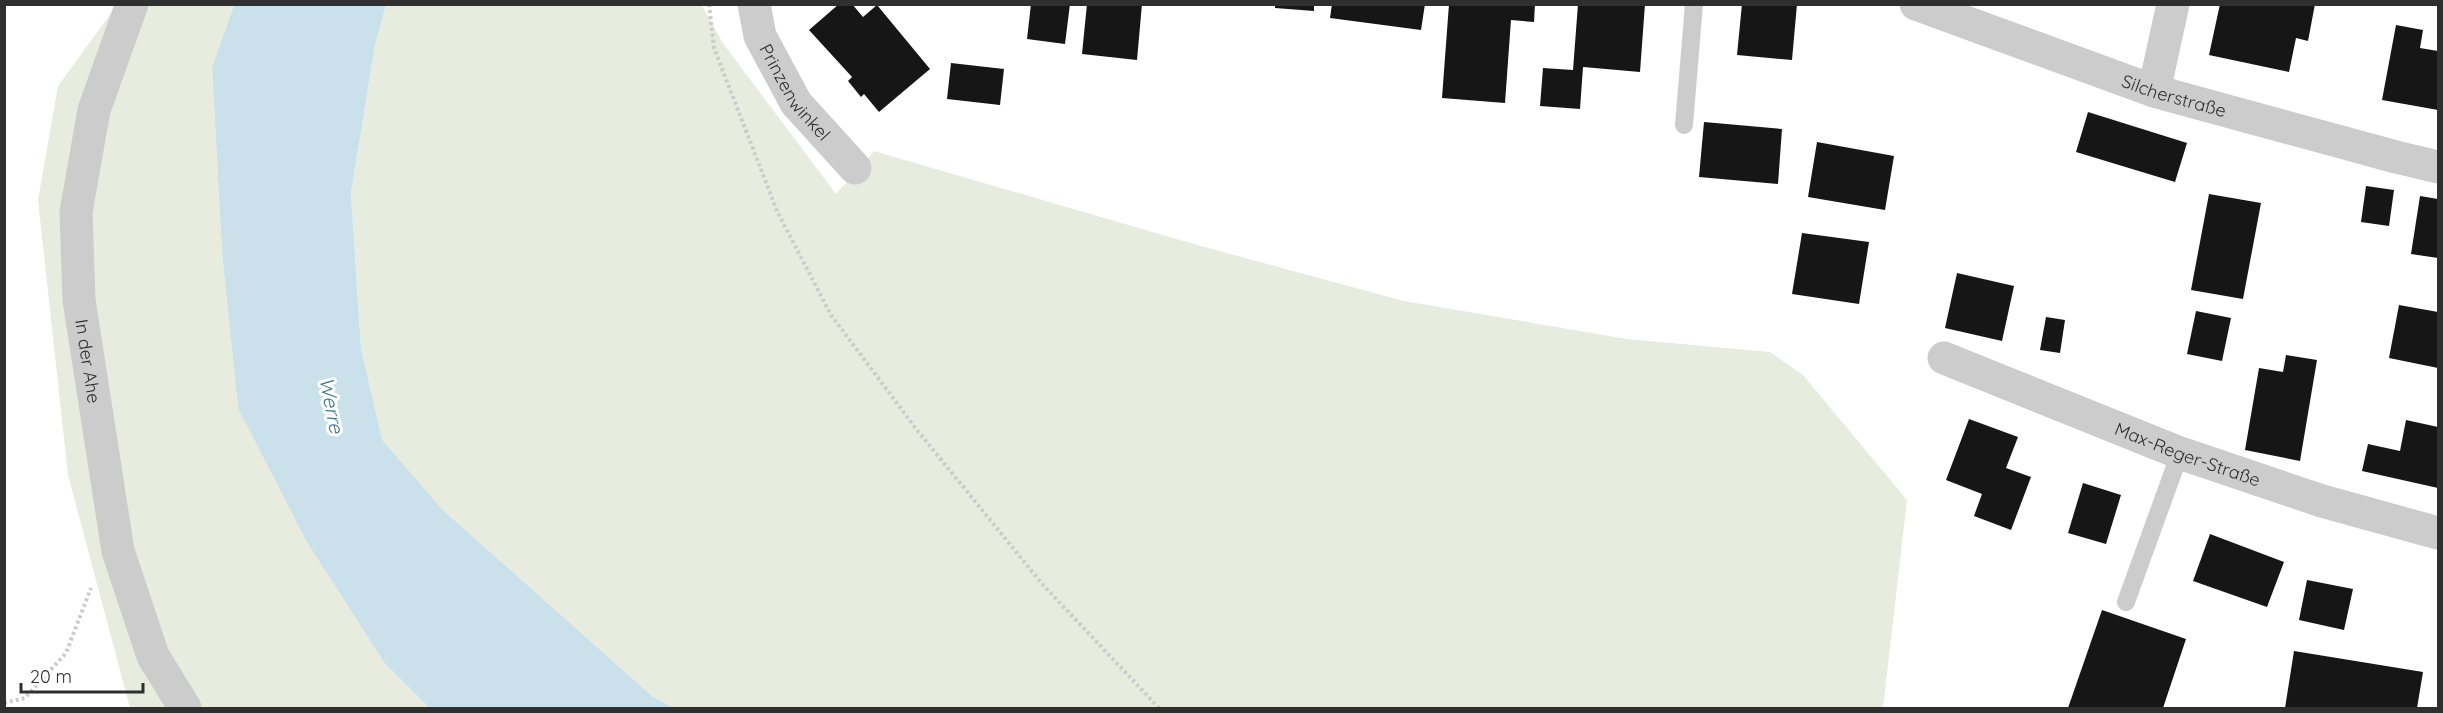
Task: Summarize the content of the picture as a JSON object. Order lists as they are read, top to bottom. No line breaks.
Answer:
{"streets":{"street":["Prinzenwinkel","Silcherstraße","In der Ahe","Max-Reger-Straße"]},"water":["Werre"],"scale_bar":"20 m"}
